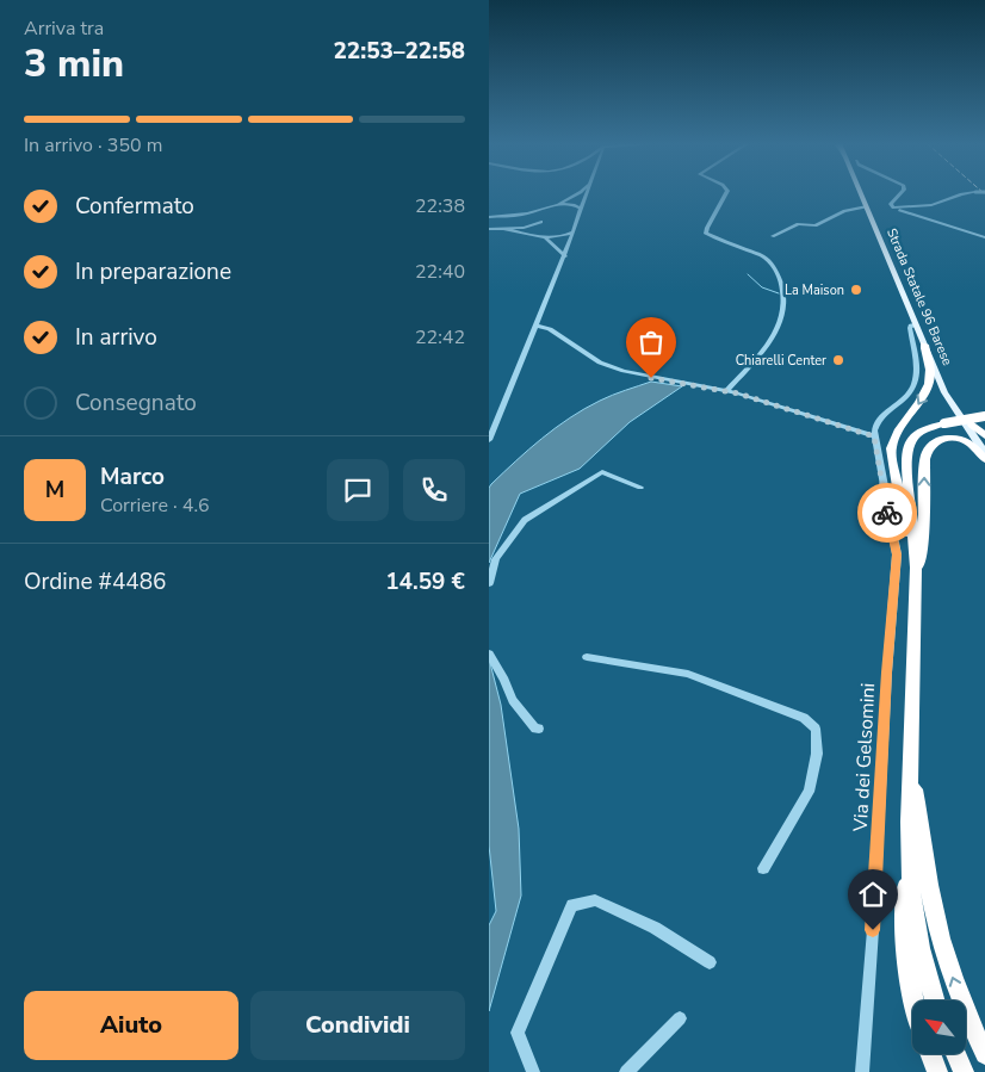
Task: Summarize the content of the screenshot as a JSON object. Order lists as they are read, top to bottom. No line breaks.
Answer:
{"streets":{"main road":["Strada Statale 96 Barese"],"street":["Via dei Gelsomini"]},"places":["La Maison","Chiarelli Center"],"north":"top left","page":{"heading":["3 min","Arriva tra","22:53–22:58"],"panel":["Marco","Corriere · 4.6","Ordine #4486","14.59 €"],"bar":"In arrivo · 350 m","list":[["Confermato","22:38"],["In preparazione","22:40"],["In arrivo","22:42"],"Consegnato"],"round":"M","buttons":["Aiuto","Condividi"]}}
